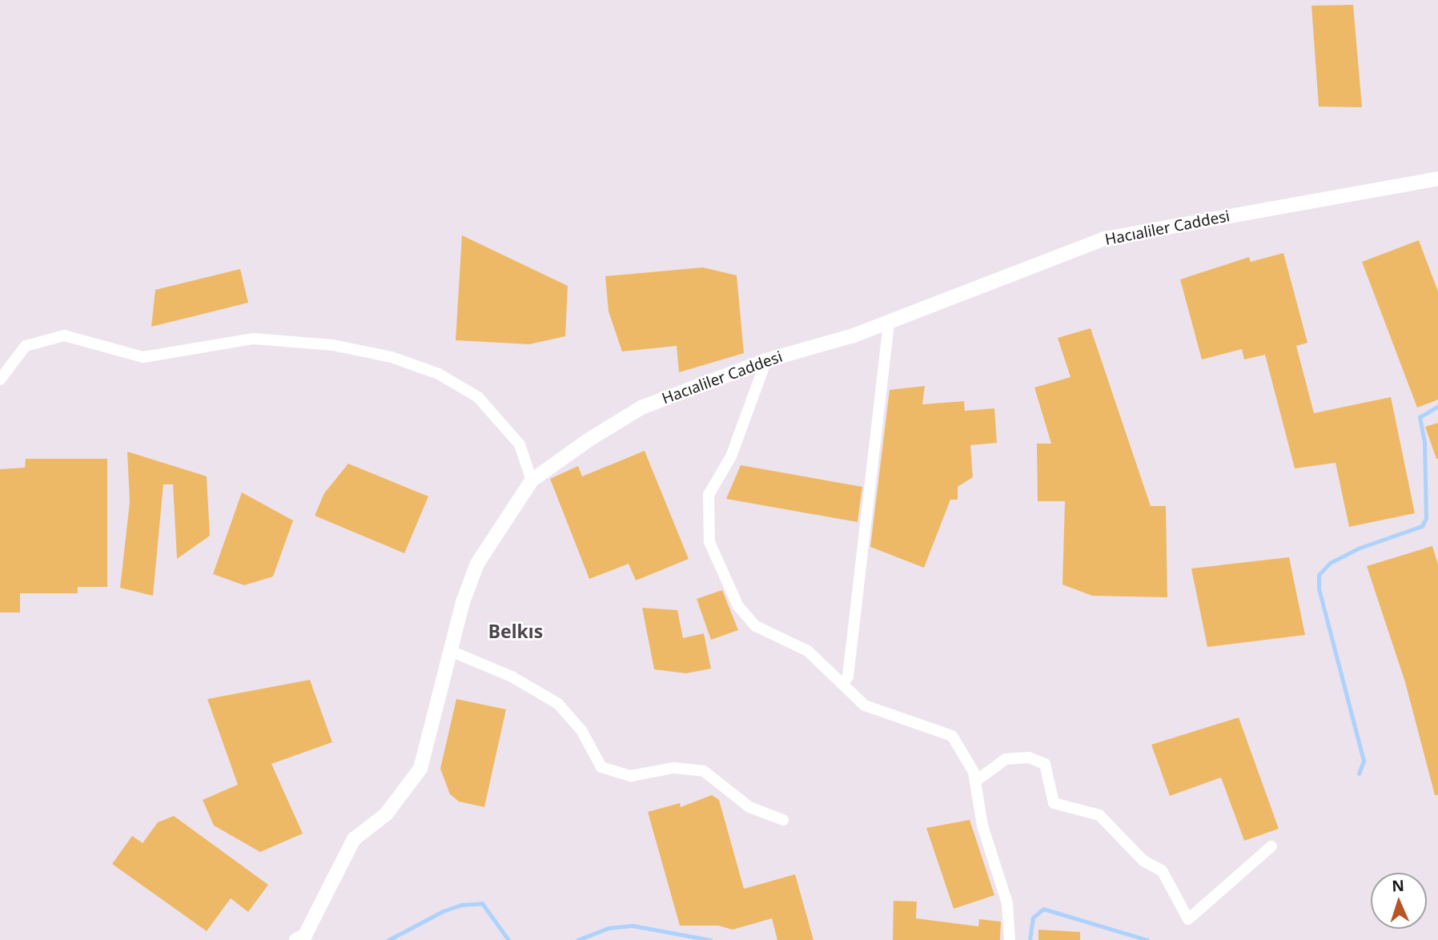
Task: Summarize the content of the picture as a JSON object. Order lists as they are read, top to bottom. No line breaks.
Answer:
{"streets":{"street":["Hacıaliler Caddesi"]},"districts":["Belkıs"],"north":"top"}
